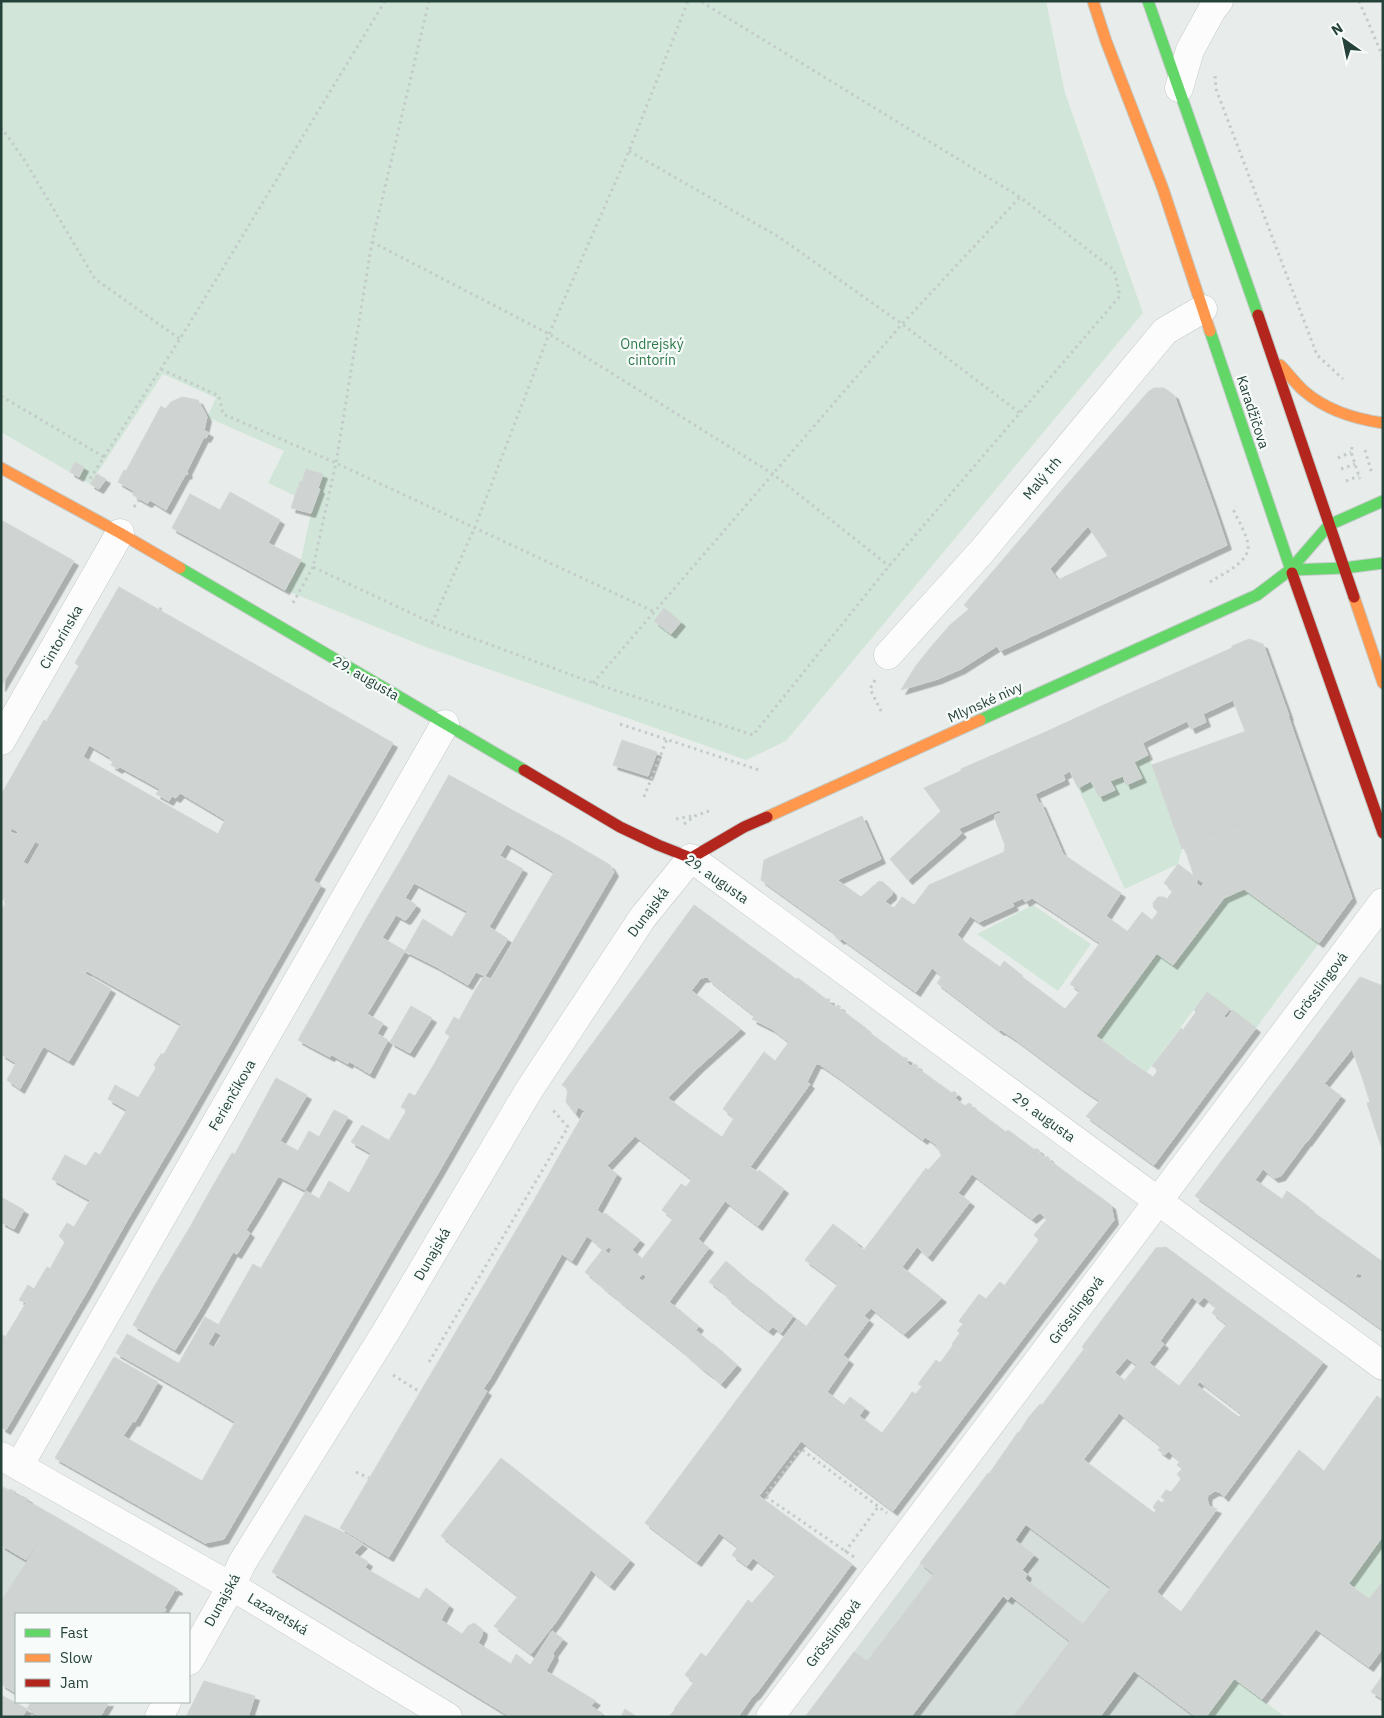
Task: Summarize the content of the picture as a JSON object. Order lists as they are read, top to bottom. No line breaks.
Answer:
{"streets":{"main road":["Karadžičova","29. augusta","Mlynské nivy"],"street":["Malý trh","Cintorínska","Dunajská","Grösslingová","Ferienčíkova","Lazaretská"]},"crossings":[["Karadžičova","Malý trh"],["Karadžičova","Mlynské nivy"],["Cintorínska","29. augusta"],["29. augusta","Mlynské nivy"],["29. augusta","Dunajská"],["29. augusta","Grösslingová"],["29. augusta","Ferienčíkova"],["Mlynské nivy","Dunajská"],["Dunajská","Lazaretská"],["Ferienčíkova","Lazaretská"]],"parks":["Ondrejský cintorín"],"legend":["Fast","Slow","Jam"],"north":"top left"}
